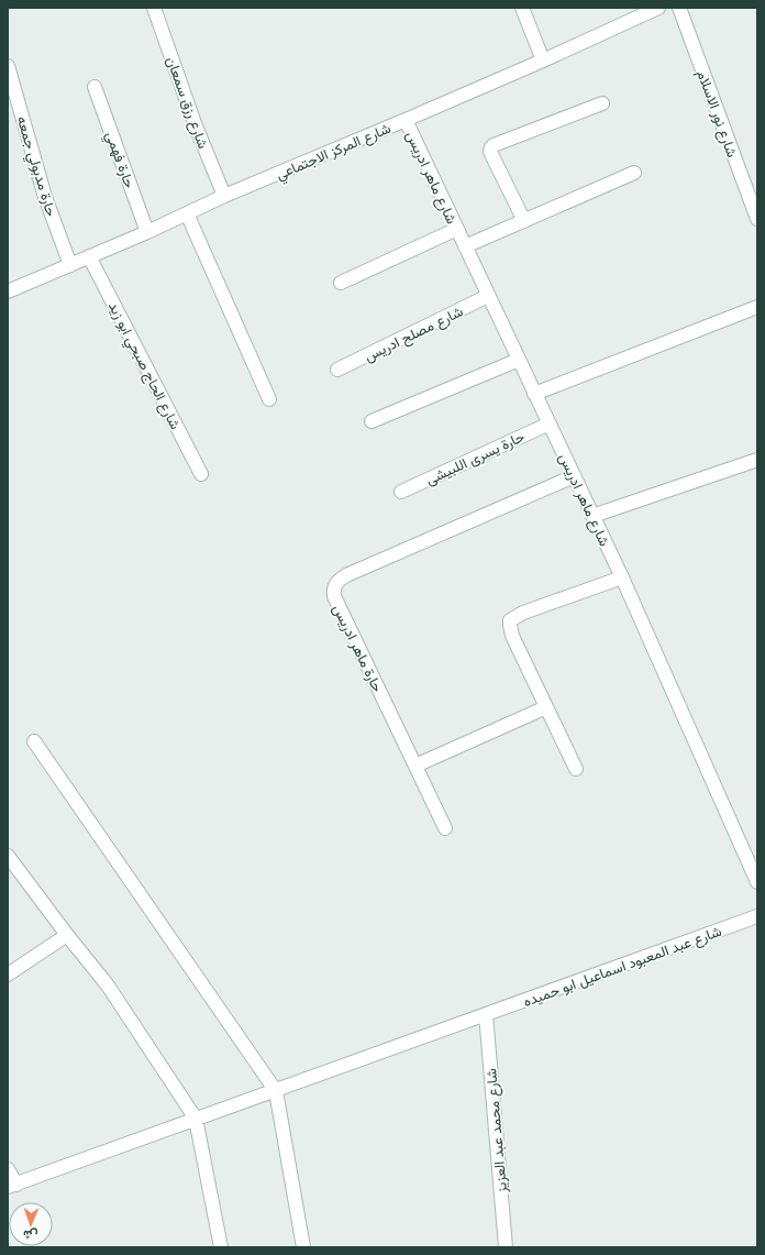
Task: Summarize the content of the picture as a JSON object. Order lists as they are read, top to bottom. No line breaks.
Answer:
{"streets":{"street":["شارع رزق سمعان","شارع نور الاسلام","شارع المركز الاجتماعي","حارة فهمي","حارة مدبولي جمعه","شارع ماهر ادريس","شارع مصلح ادريس","شارع الحاج صبحي ابو زيد","حارة يسرى اللبيشى","حارة ماهر ادريس","شارع عبد المعبود اسماعيل ابو حميده","شارع محمد عبد العزيز"]},"crossings":[["شارع رزق سمعان","شارع المركز الاجتماعي"],["شارع المركز الاجتماعي","حارة فهمي"],["شارع المركز الاجتماعي","حارة مدبولي جمعه"],["شارع المركز الاجتماعي","شارع ماهر ادريس"],["شارع المركز الاجتماعي","شارع الحاج صبحي ابو زيد"],["شارع ماهر ادريس","شارع مصلح ادريس"],["شارع ماهر ادريس","حارة يسرى اللبيشى"],["شارع ماهر ادريس","حارة ماهر ادريس"],["شارع عبد المعبود اسماعيل ابو حميده","شارع محمد عبد العزيز"]],"north":"bottom"}
